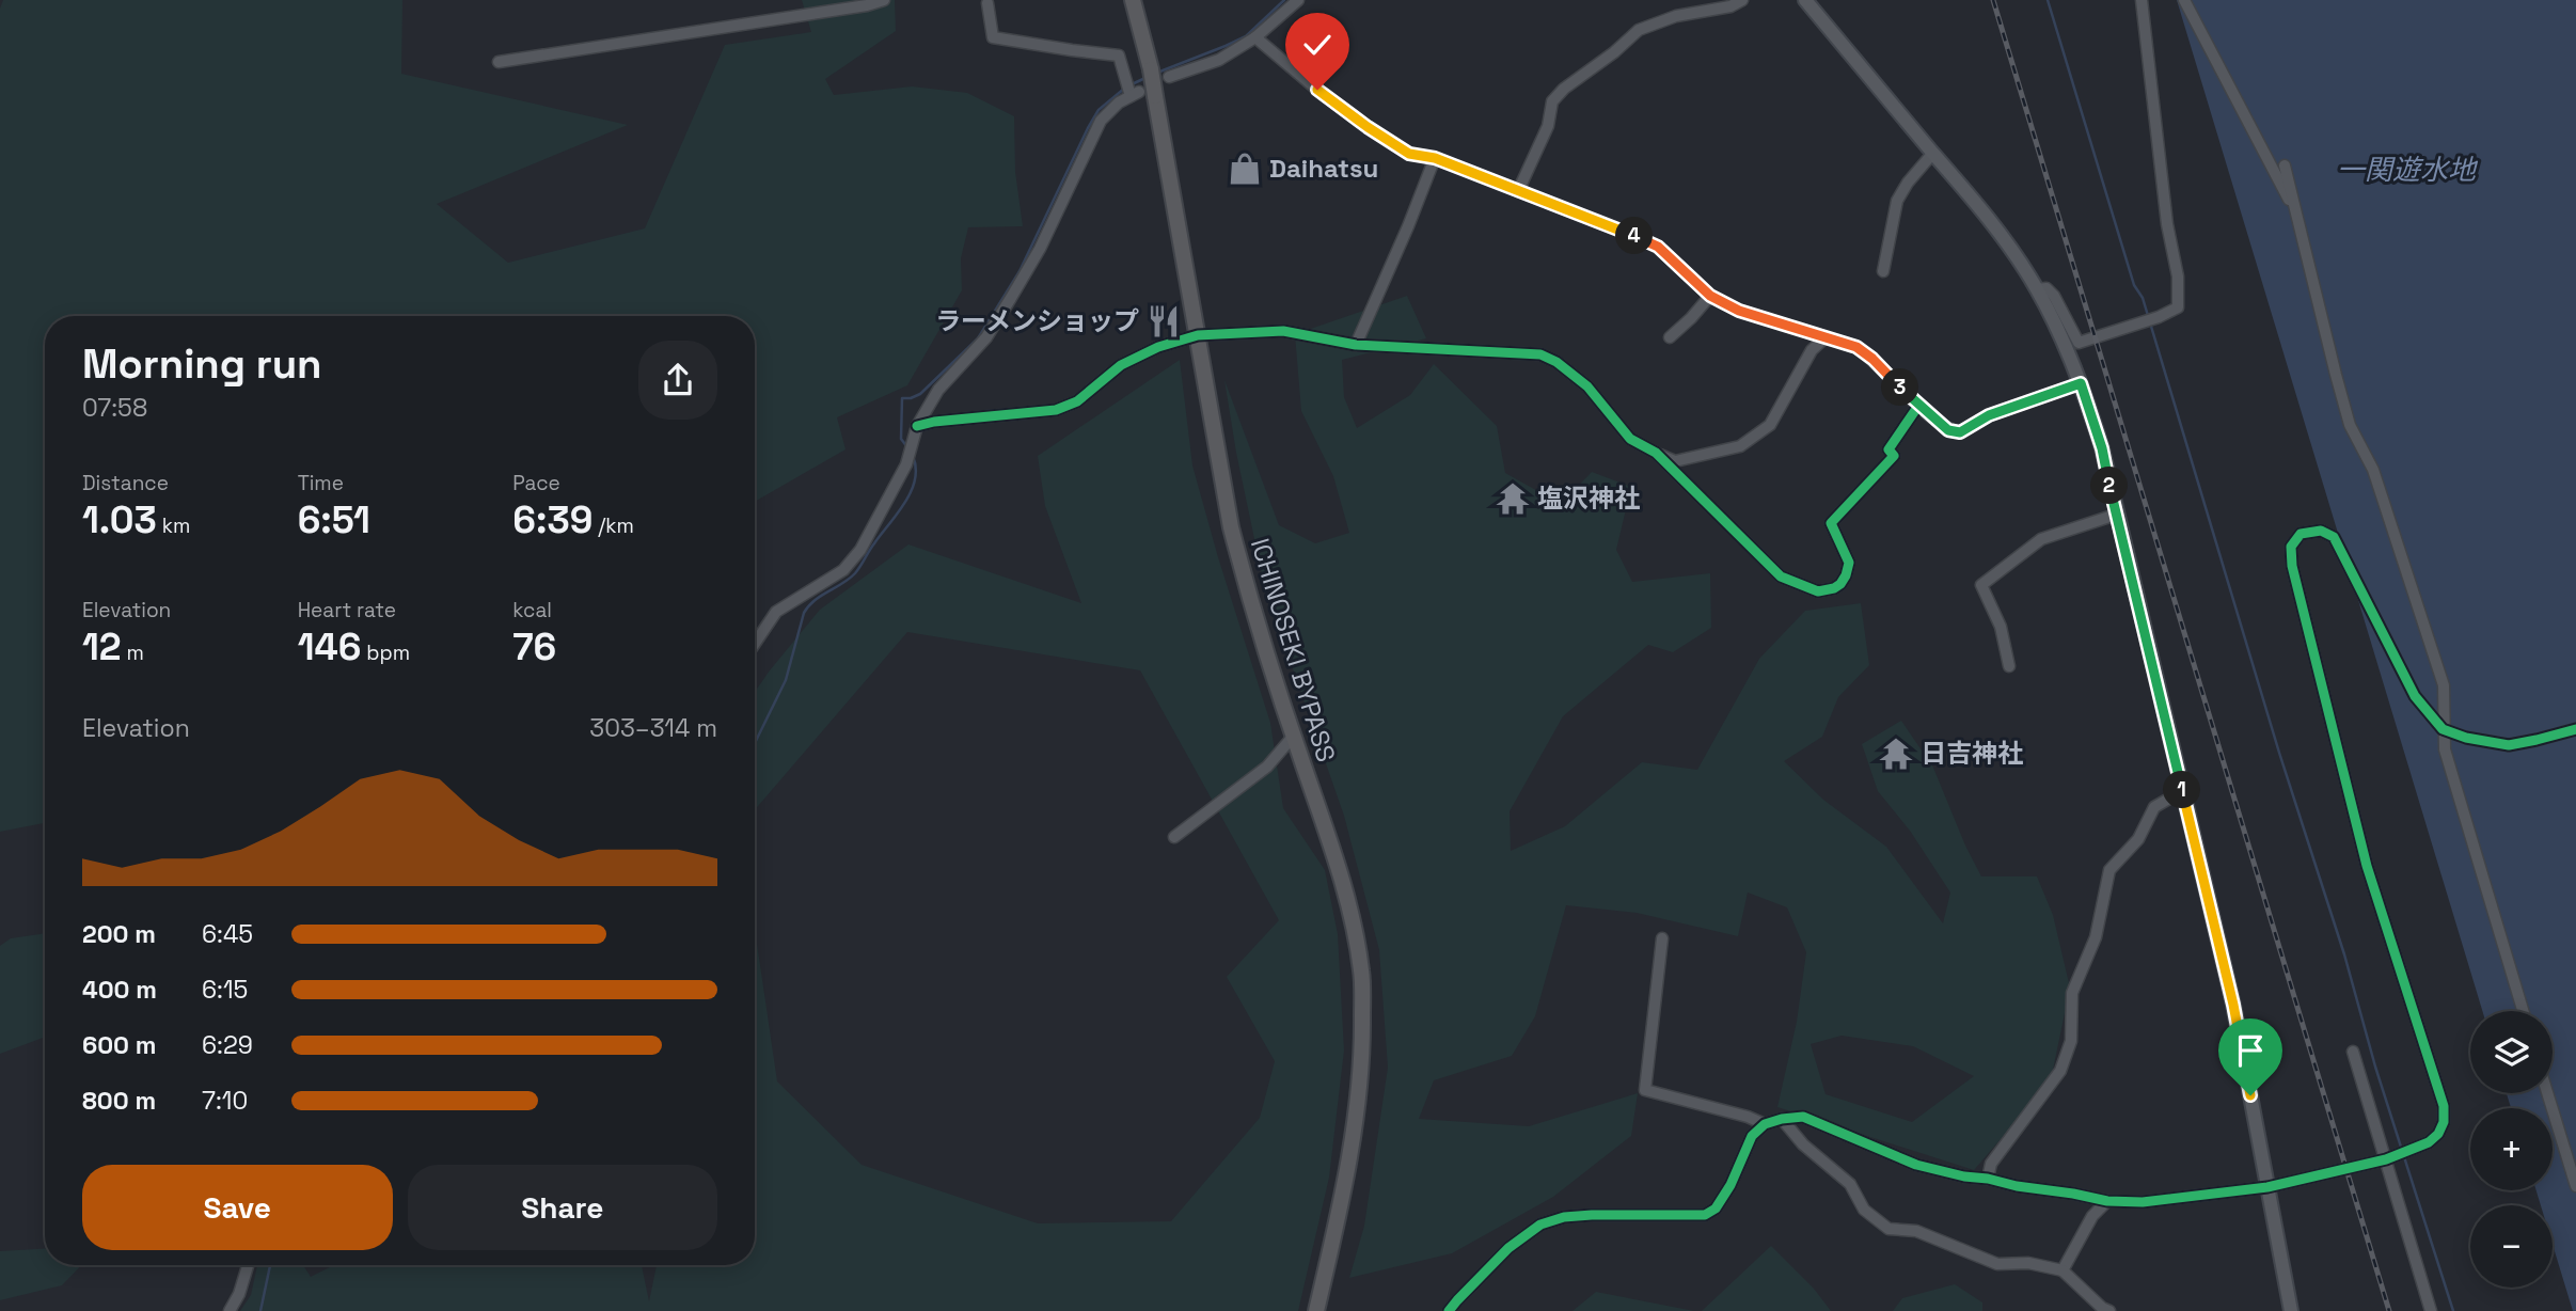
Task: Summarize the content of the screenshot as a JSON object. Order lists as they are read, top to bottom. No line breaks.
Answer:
{"streets":{"highway":["ICHINOSEKI BYPASS"]},"water":["一関遊水地"],"places":{"shop":["Daihatsu"],"restaurant":["ラーメンショップ"],"temple":["塩沢神社","日吉神社"]},"page":{"pins":["4","3","2","1"],"heading":["Morning run","07:58"],"stats":[["Distance","1.03 km"],["Time","6:51"],["Pace","6:39 /km"],["Elevation","12 m"],["Heart rate","146 bpm"],["kcal","76"]],"chart":["Elevation","303–314 m"],"list":[{"name":"200 m","note":"6:45"},{"name":"400 m","note":"6:15"},{"name":"600 m","note":"6:29"},{"name":"800 m","note":"7:10"}],"map_buttons":["+","−"],"buttons":["Save","Share"]}}
